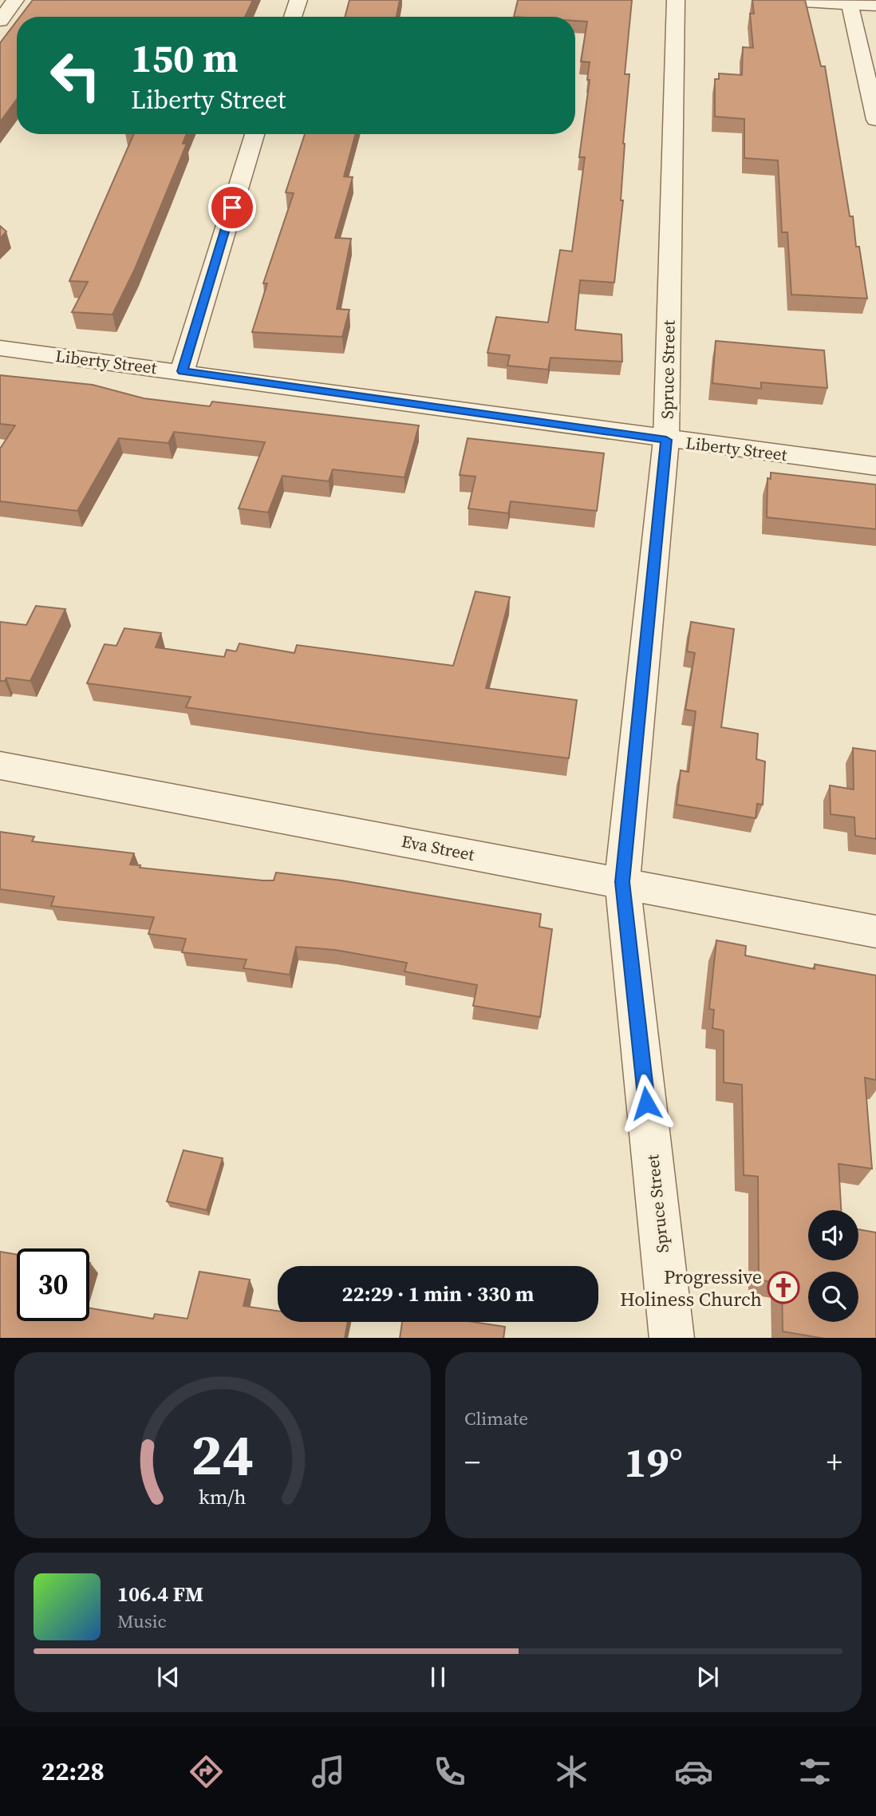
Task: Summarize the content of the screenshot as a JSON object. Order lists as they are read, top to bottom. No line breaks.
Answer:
{"streets":{"street":["Liberty Street","Spruce Street","Eva Street"]},"crossings":[["Liberty Street","Spruce Street"],["Spruce Street","Eva Street"]],"places":{"church":["Progressive Holiness Church"]},"page":{"turn":["150 m","Liberty Street"],"limit":"30","trip":"22:29 · 1 min · 330 m","tile":"Climate","heat":["−","19°","+"],"song":["106.4 FM","Music"],"tabs":"22:28","gauge":["24","km/h"]}}
